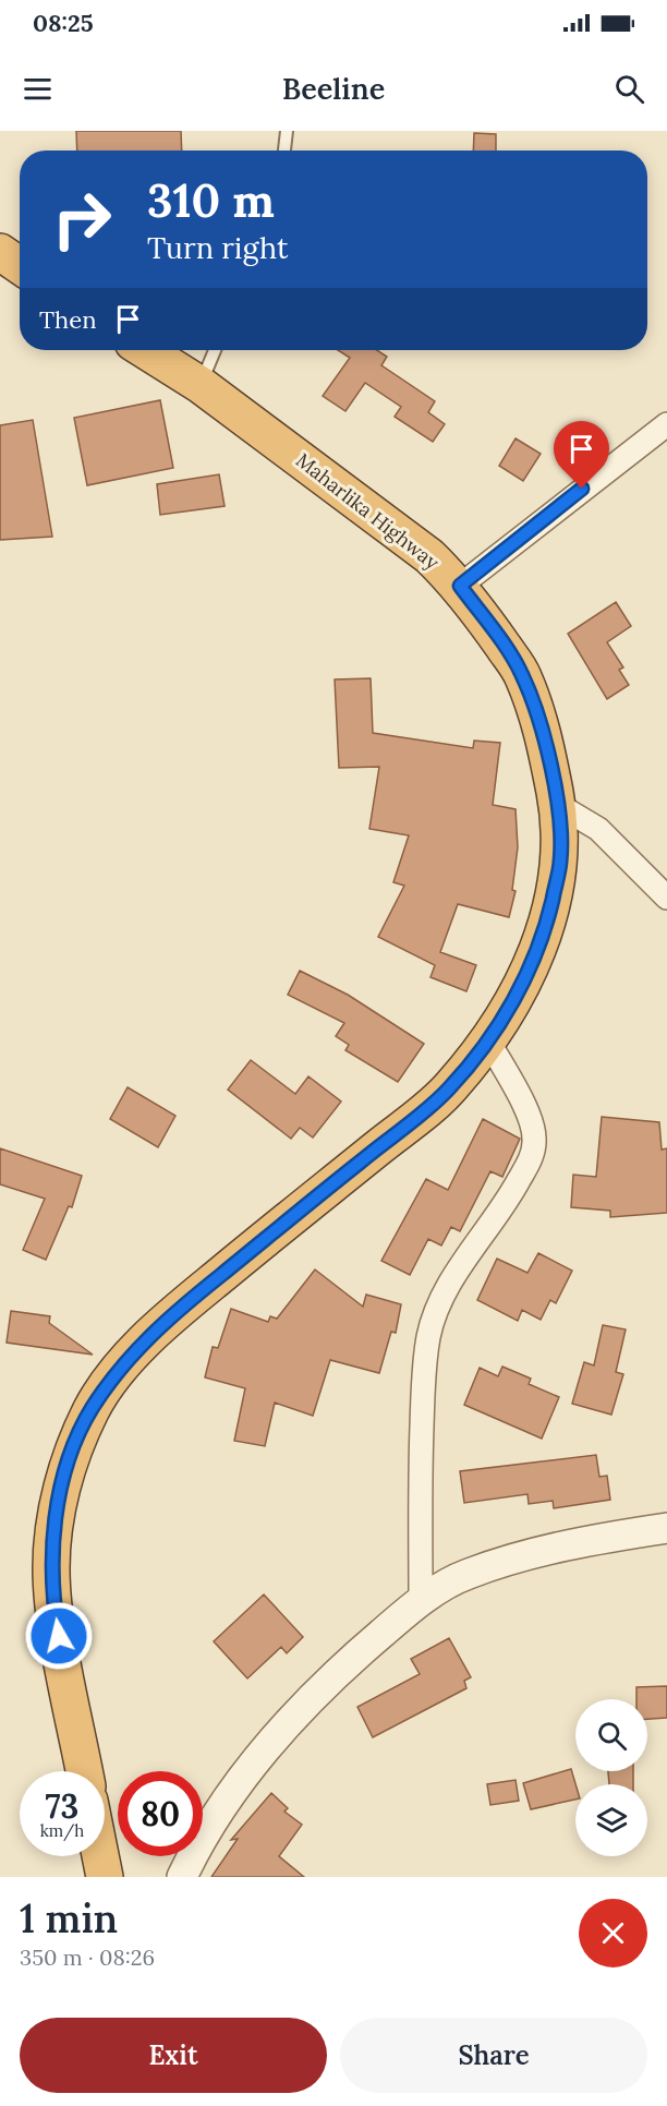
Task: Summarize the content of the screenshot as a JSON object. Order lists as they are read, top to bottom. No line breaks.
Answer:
{"streets":{"highway":["Maharlika Highway"]},"page":{"status":"08:25","header":"Beeline","turn":["310 m","Turn right"],"then":"Then","speed":"73 km/h","limit":"80","heading":["1 min","350 m · 08:26"],"buttons":["Exit","Share"]}}
